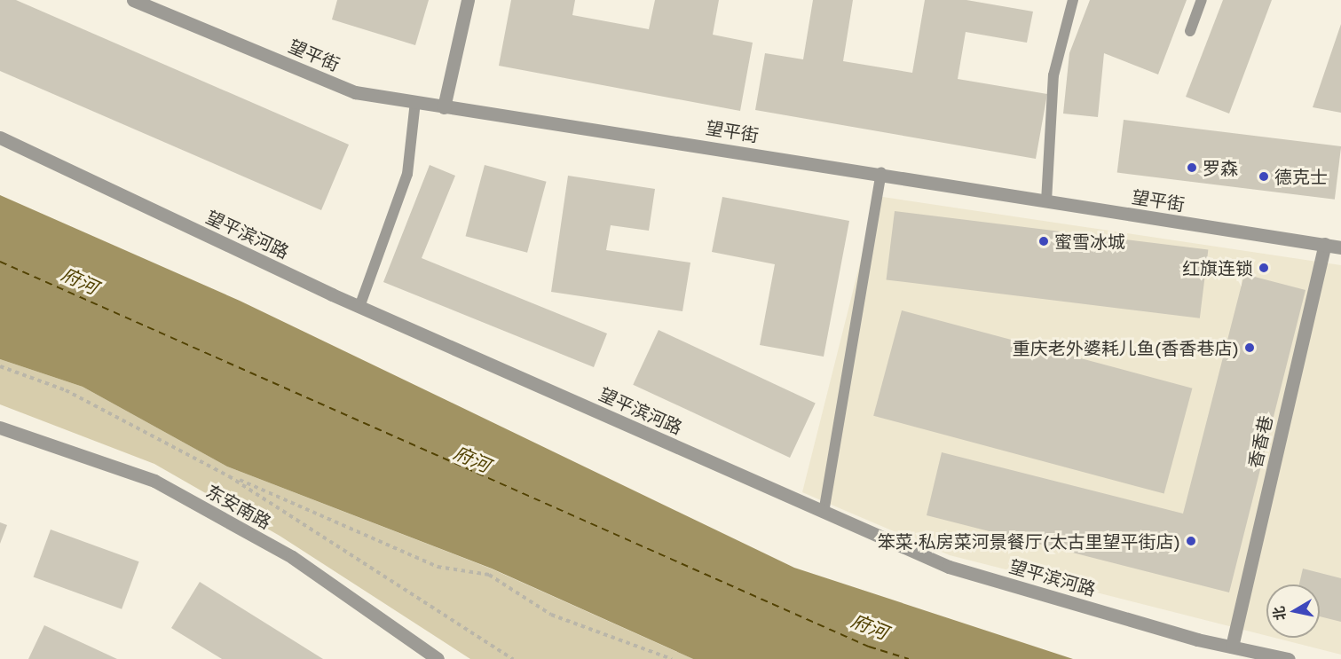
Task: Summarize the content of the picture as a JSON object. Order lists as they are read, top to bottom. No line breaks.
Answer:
{"streets":{"street":["望平街","望平滨河路","香香巷","东安南路"]},"crossings":[["望平街","香香巷"],["望平滨河路","香香巷"]],"water":["府河"],"places":["罗森","德克士","蜜雪冰城","红旗连锁","重庆老外婆耗儿鱼(香香巷店)","笨菜·私房菜河景餐厅(太古里望平街店)"],"north":"left"}
